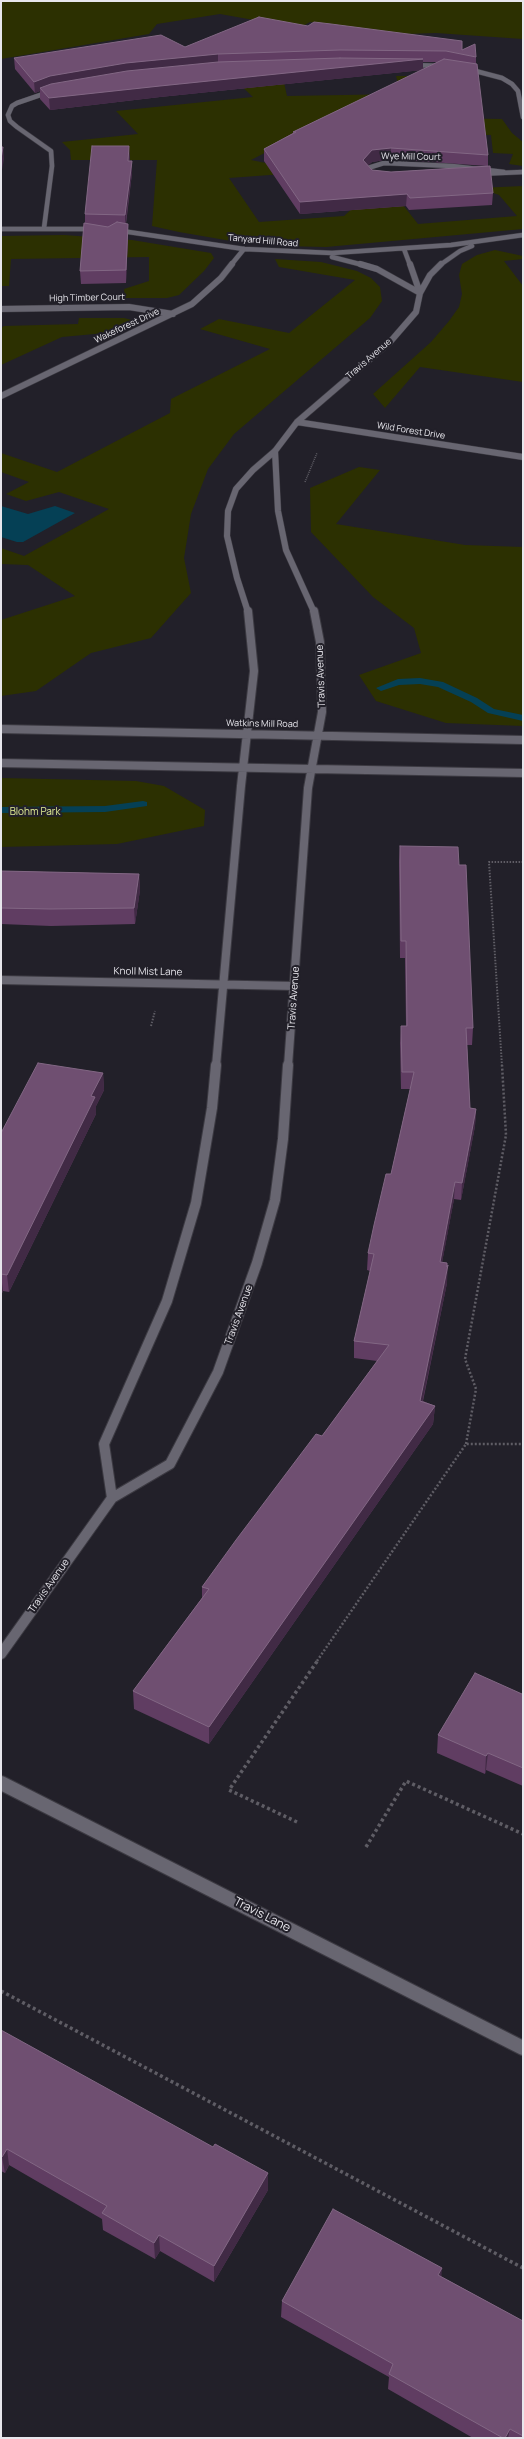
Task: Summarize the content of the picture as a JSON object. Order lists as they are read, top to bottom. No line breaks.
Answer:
{"streets":{"street":["Wye Mill Court","Tanyard Hill Road","High Timber Court","Wakeforest Drive","Travis Avenue","Wild Forest Drive","Watkins Mill Road","Knoll Mist Lane","Travis Lane"]},"crossings":[["Tanyard Hill Road","Wakeforest Drive"],["Tanyard Hill Road","Travis Avenue"],["High Timber Court","Wakeforest Drive"],["Travis Avenue","Wild Forest Drive"],["Travis Avenue","Watkins Mill Road"],["Travis Avenue","Knoll Mist Lane"]],"parks":["Blohm Park"]}
